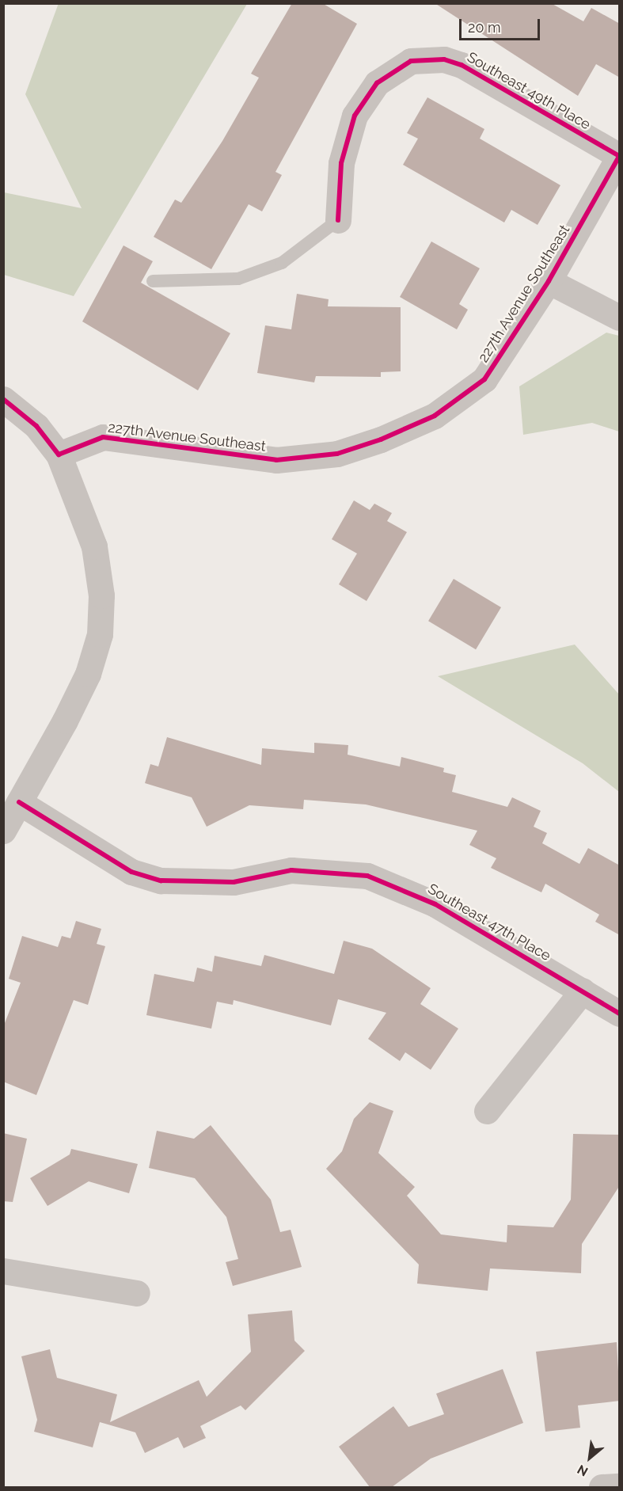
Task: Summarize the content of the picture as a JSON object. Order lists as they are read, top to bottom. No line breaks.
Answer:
{"streets":{"street":["Southeast 49th Place","227th Avenue Southeast","Southeast 47th Place"]},"crossings":[["Southeast 49th Place","227th Avenue Southeast"]],"scale_bar":"20 m","north":"bottom left"}
